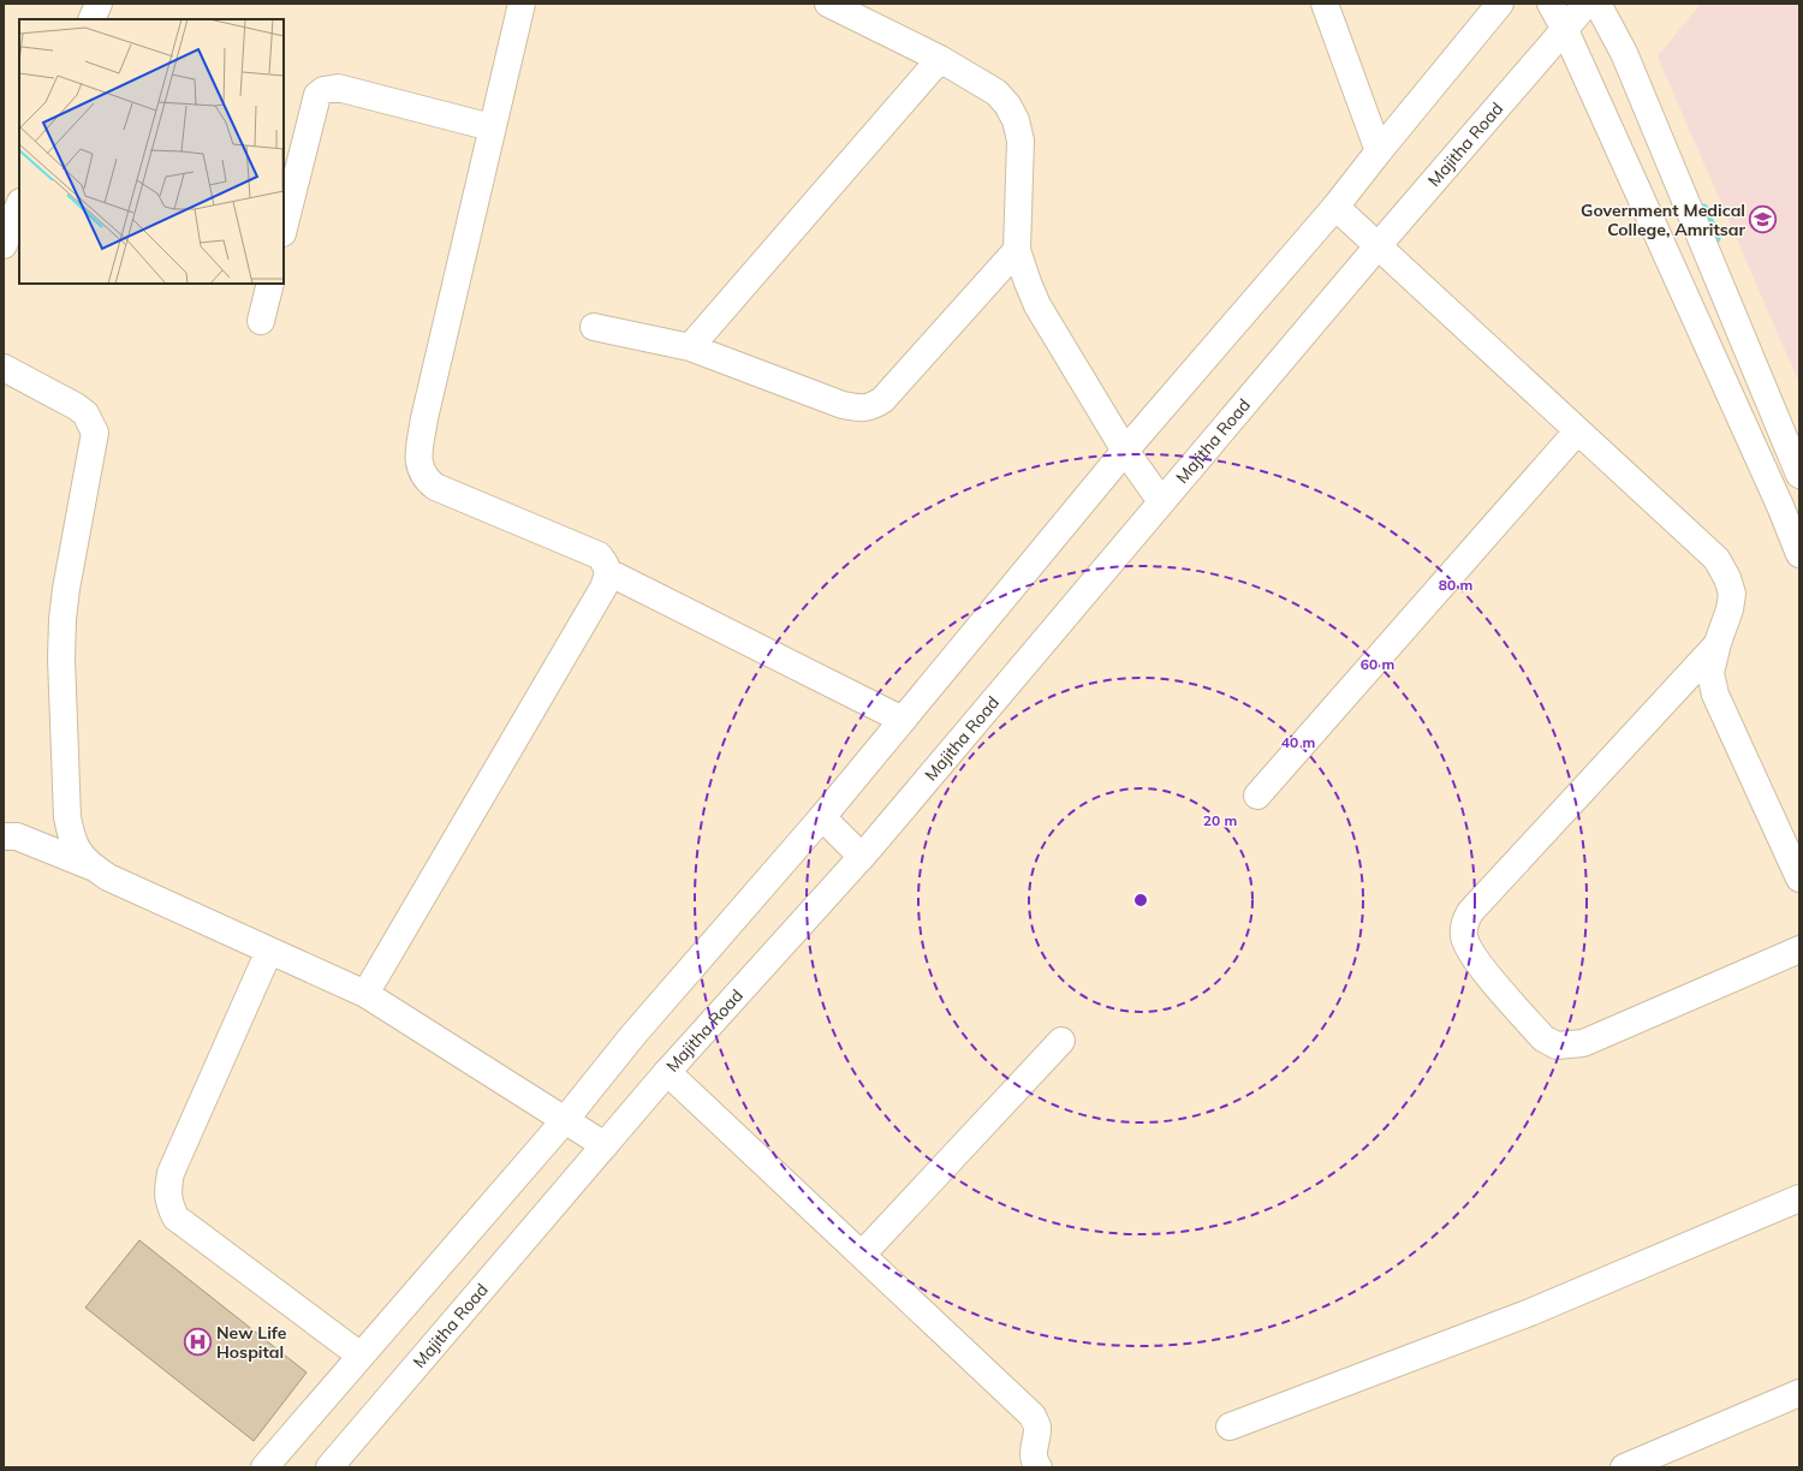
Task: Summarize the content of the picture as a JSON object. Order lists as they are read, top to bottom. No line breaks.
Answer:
{"streets":{"street":["Majitha Road"]},"places":{"school or university":["Government Medical College, Amritsar"],"hospital":["New Life Hospital"]},"rings":["80 m","60 m","40 m","20 m"]}
